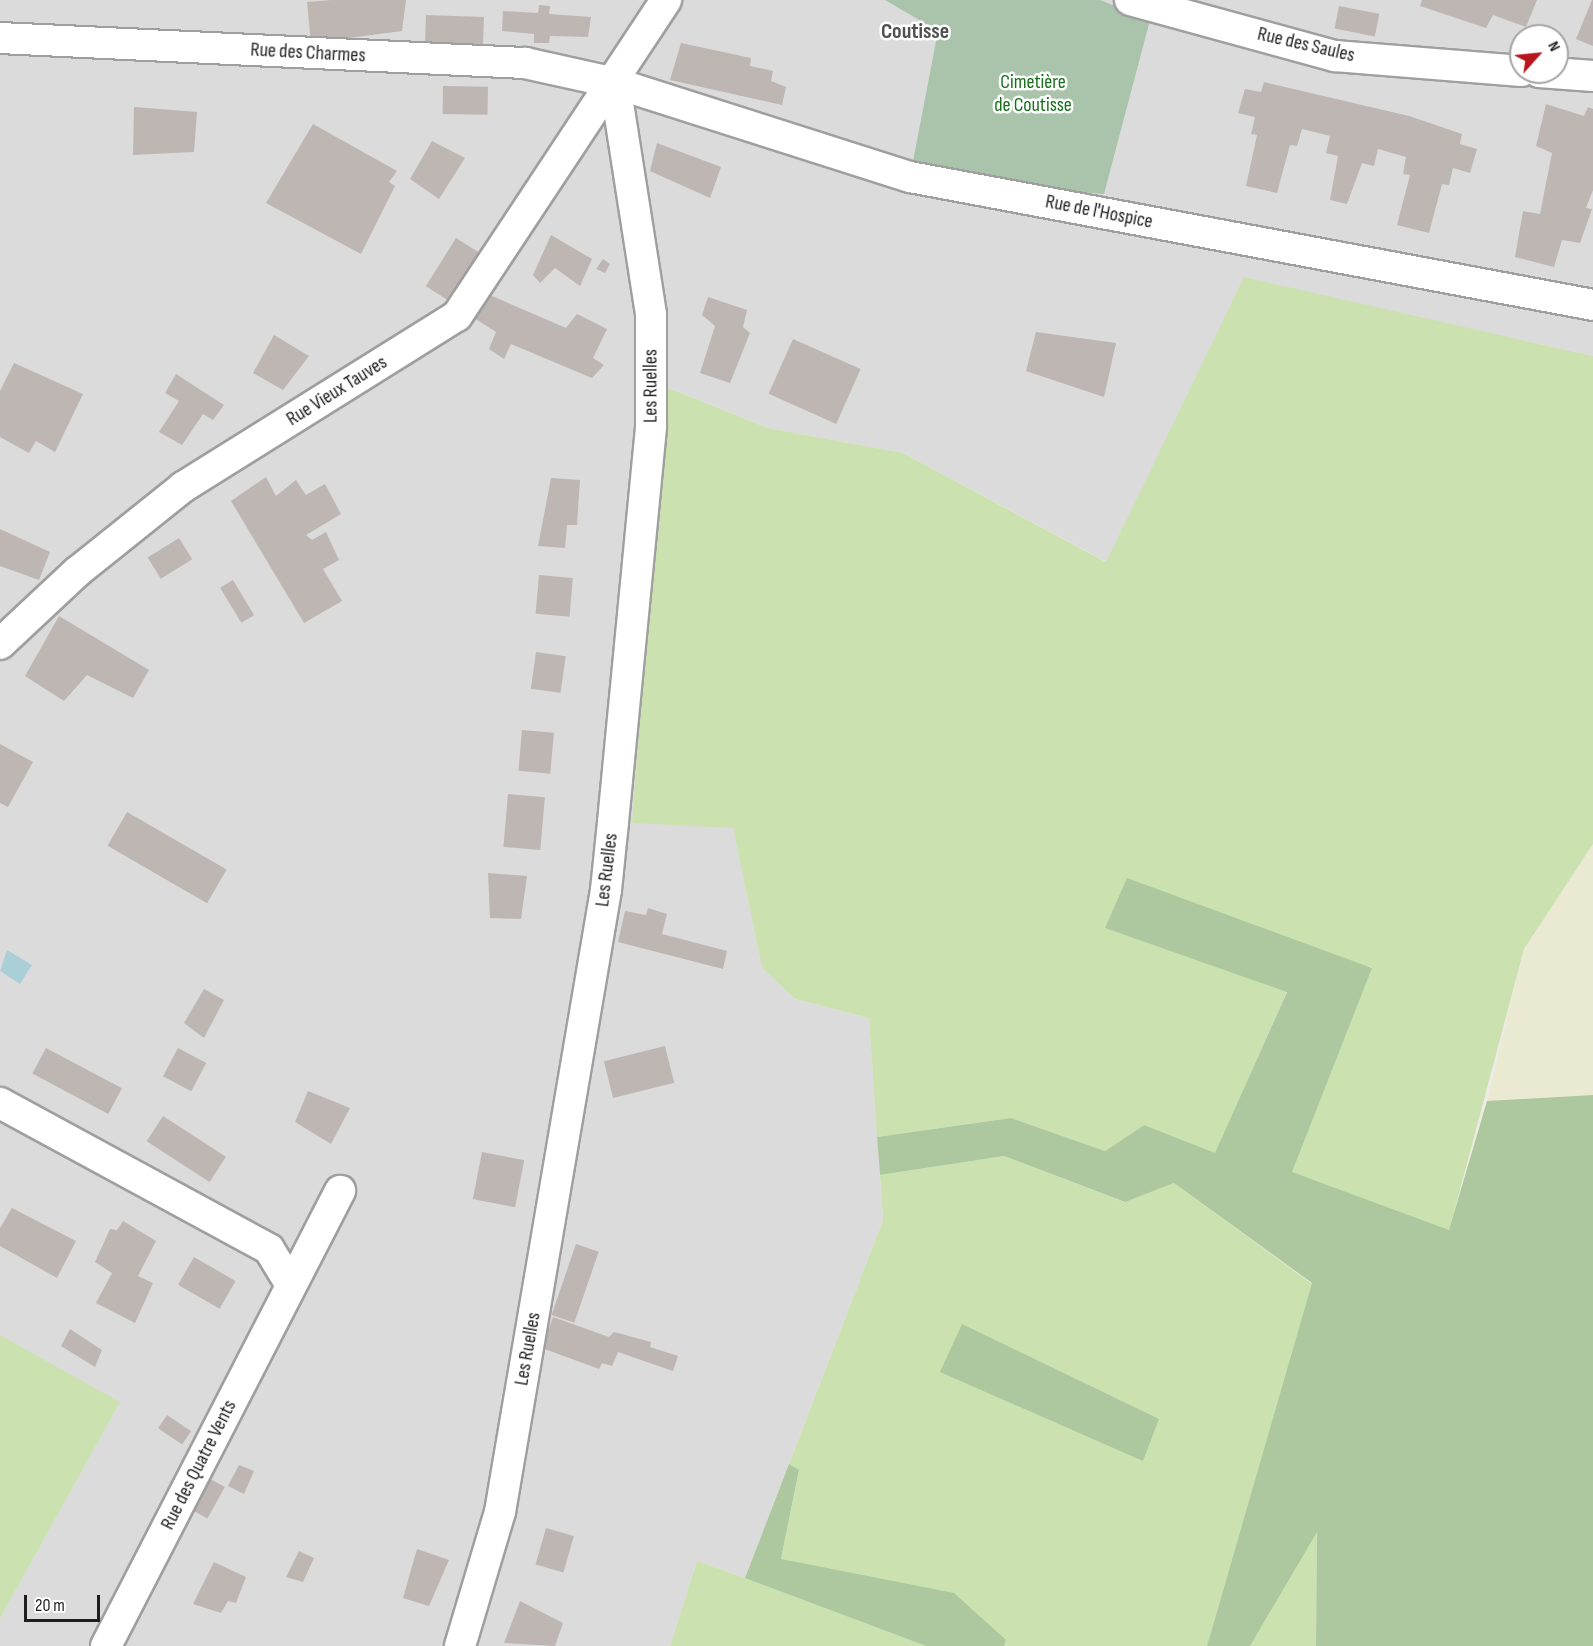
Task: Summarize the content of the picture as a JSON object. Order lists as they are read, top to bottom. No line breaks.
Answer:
{"streets":{"street":["Rue des Saules","Rue des Charmes","Rue de l'Hospice","Les Ruelles","Rue Vieux Tauves","Rue des Quatre Vents"]},"crossings":[["Rue des Charmes","Rue de l'Hospice"],["Rue des Charmes","Les Ruelles"],["Rue des Charmes","Rue Vieux Tauves"],["Rue de l'Hospice","Les Ruelles"],["Rue de l'Hospice","Rue Vieux Tauves"],["Les Ruelles","Rue Vieux Tauves"]],"districts":["Coutisse"],"parks":["Cimetière de Coutisse"],"scale_bar":"20 m","north":"top right"}
